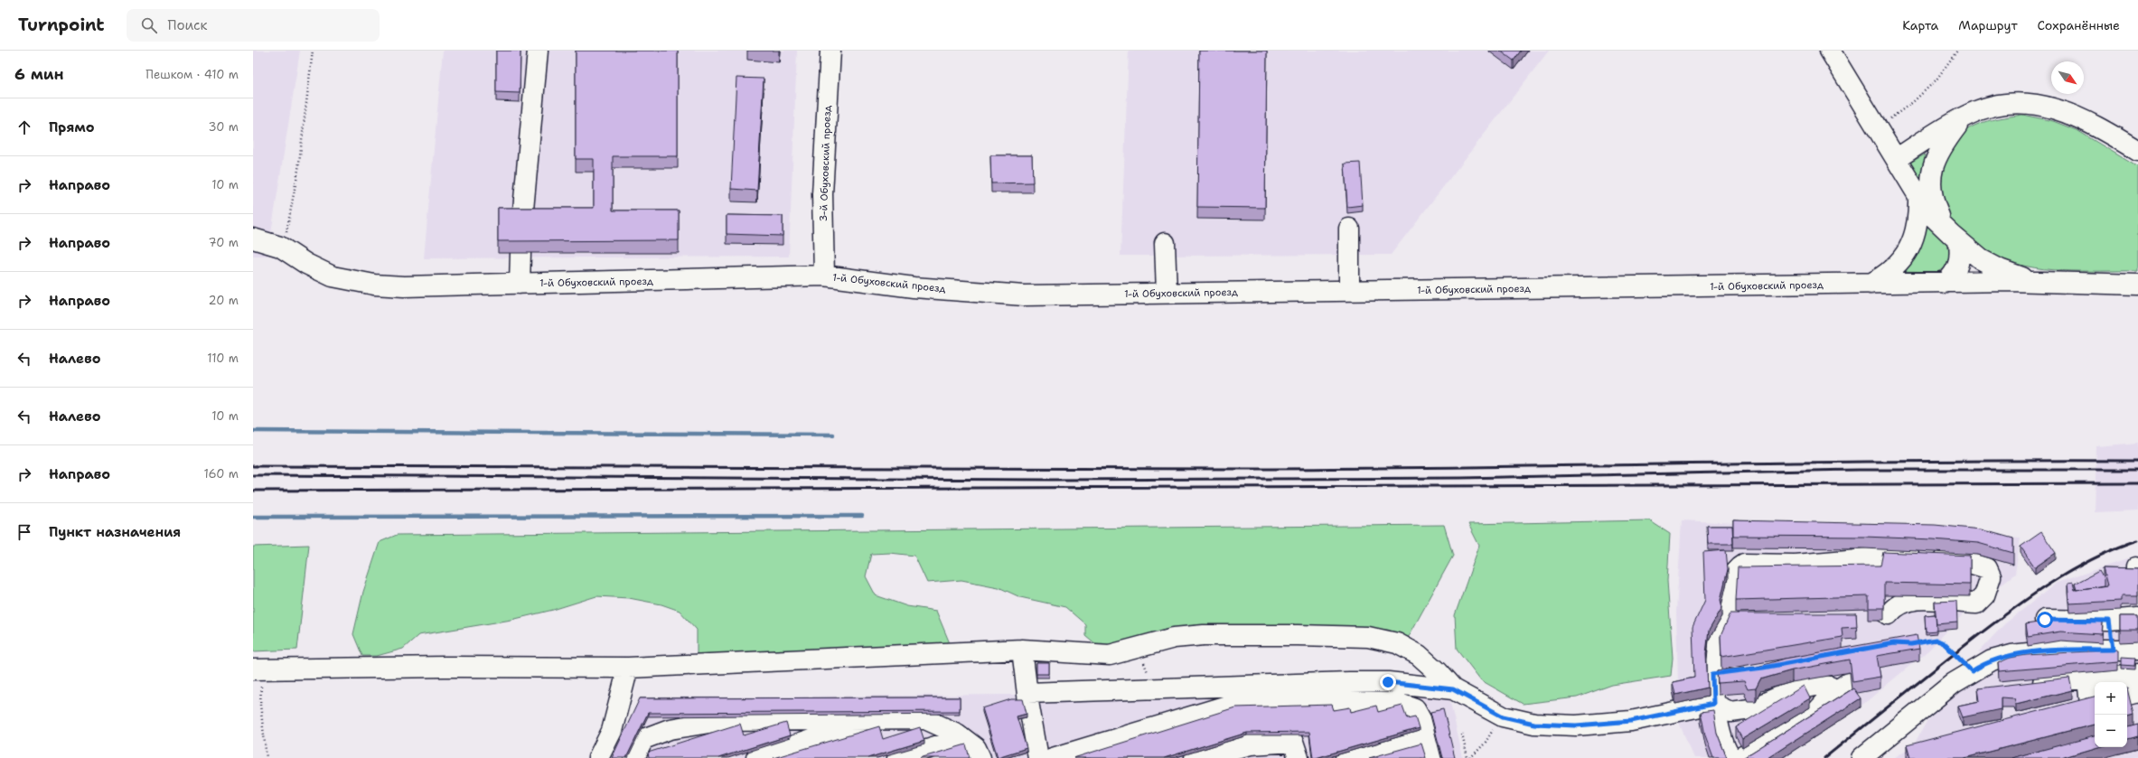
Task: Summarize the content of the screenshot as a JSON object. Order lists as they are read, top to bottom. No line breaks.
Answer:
{"streets":{"street":["3-й Обуховский проезд","1-й Обуховский проезд"]},"crossings":[["3-й Обуховский проезд","1-й Обуховский проезд"]],"north":"bottom right","page":{"header":"Turnpoint","search":"Поиск","nav":["Карта","Маршрут","Сохранённые"],"heading":["6 мин","Пешком · 410 m"],"list":[["Прямо","30 m"],["Направо","10 m"],["Направо","70 m"],["Направо","20 m"],["Налево","110 m"],["Налево","10 m"],["Направо","160 m"],"Пункт назначения"],"map_buttons":["+","−"]}}
